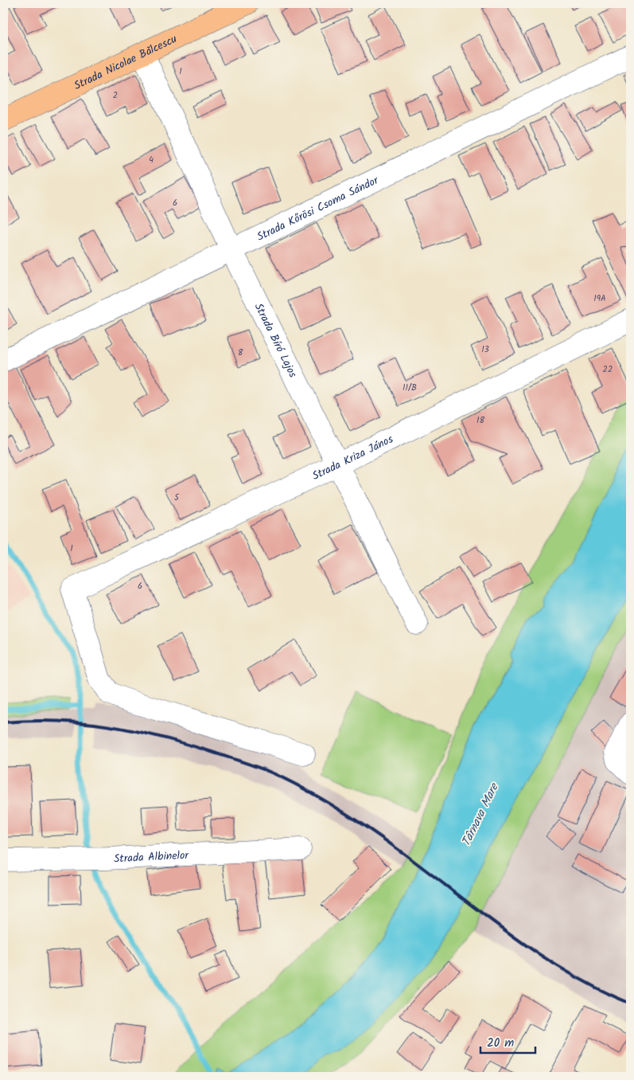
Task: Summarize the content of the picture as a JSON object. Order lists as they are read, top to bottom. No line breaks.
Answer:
{"streets":{"main road":["Strada Nicolae Bălcescu"],"street":["Strada Kőrösi Csoma Sándor","Strada Bíró Lajos","Strada Kriza János","Strada Albinelor"]},"crossings":[["Strada Nicolae Bălcescu","Strada Bíró Lajos"],["Strada Kőrösi Csoma Sándor","Strada Bíró Lajos"],["Strada Bíró Lajos","Strada Kriza János"]],"water":["Târnava Mare"],"house_numbers":["1","2","4","6","19A","13","8","22","11/B","18","5","1","6"],"scale_bar":"20 m"}
